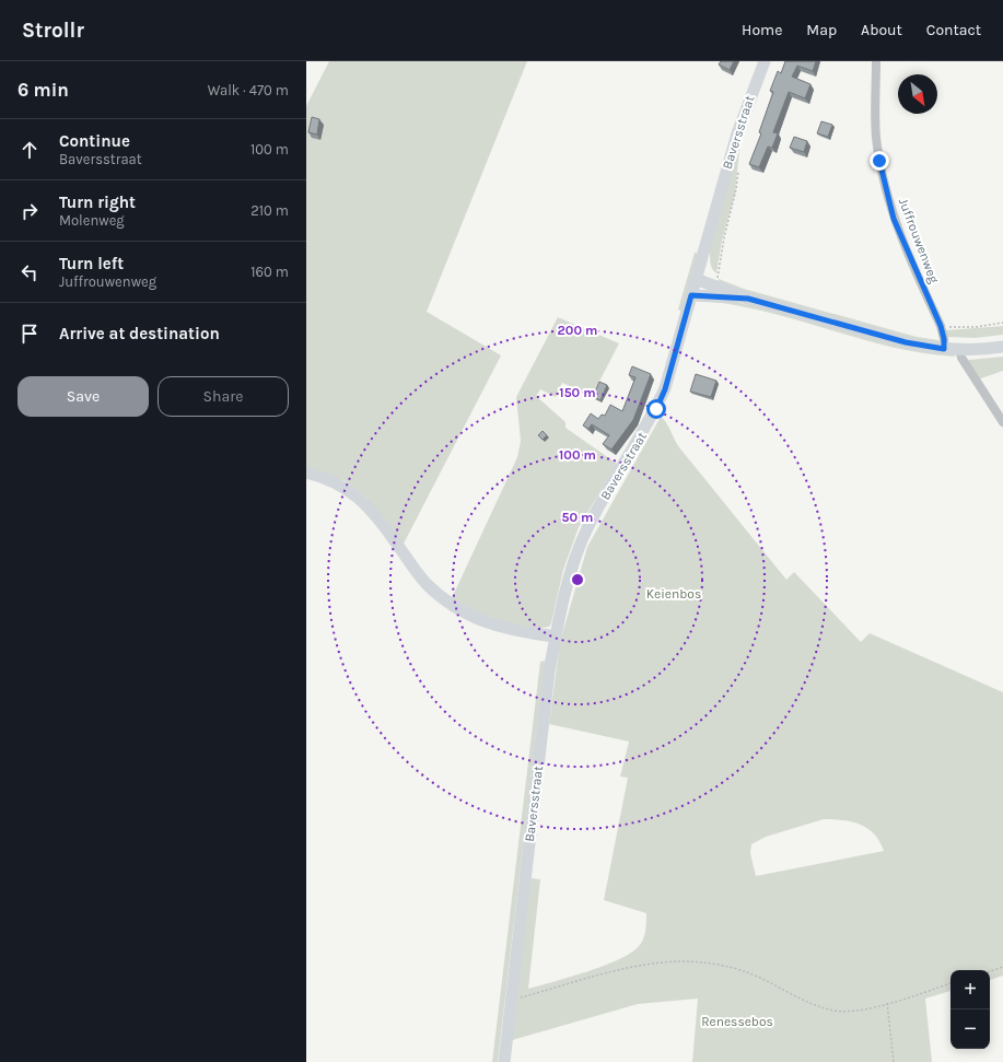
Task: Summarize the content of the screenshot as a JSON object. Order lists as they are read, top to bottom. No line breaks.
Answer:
{"streets":{"main road":["Baversstraat"],"street":["Juffrouwenweg"]},"parks":["Keienbos","Renessebos"],"north":"bottom right","page":{"header":"Strollr","nav":["Home","Map","About","Contact"],"heading":["6 min","Walk · 470 m"],"list":[["Continue","Baversstraat","100 m"],["Turn right","Molenweg","210 m"],["Turn left","Juffrouwenweg","160 m"],"Arrive at destination"],"buttons":["Save","Share"],"map_buttons":["+","−"]},"rings":["200 m","150 m","100 m","50 m"]}
